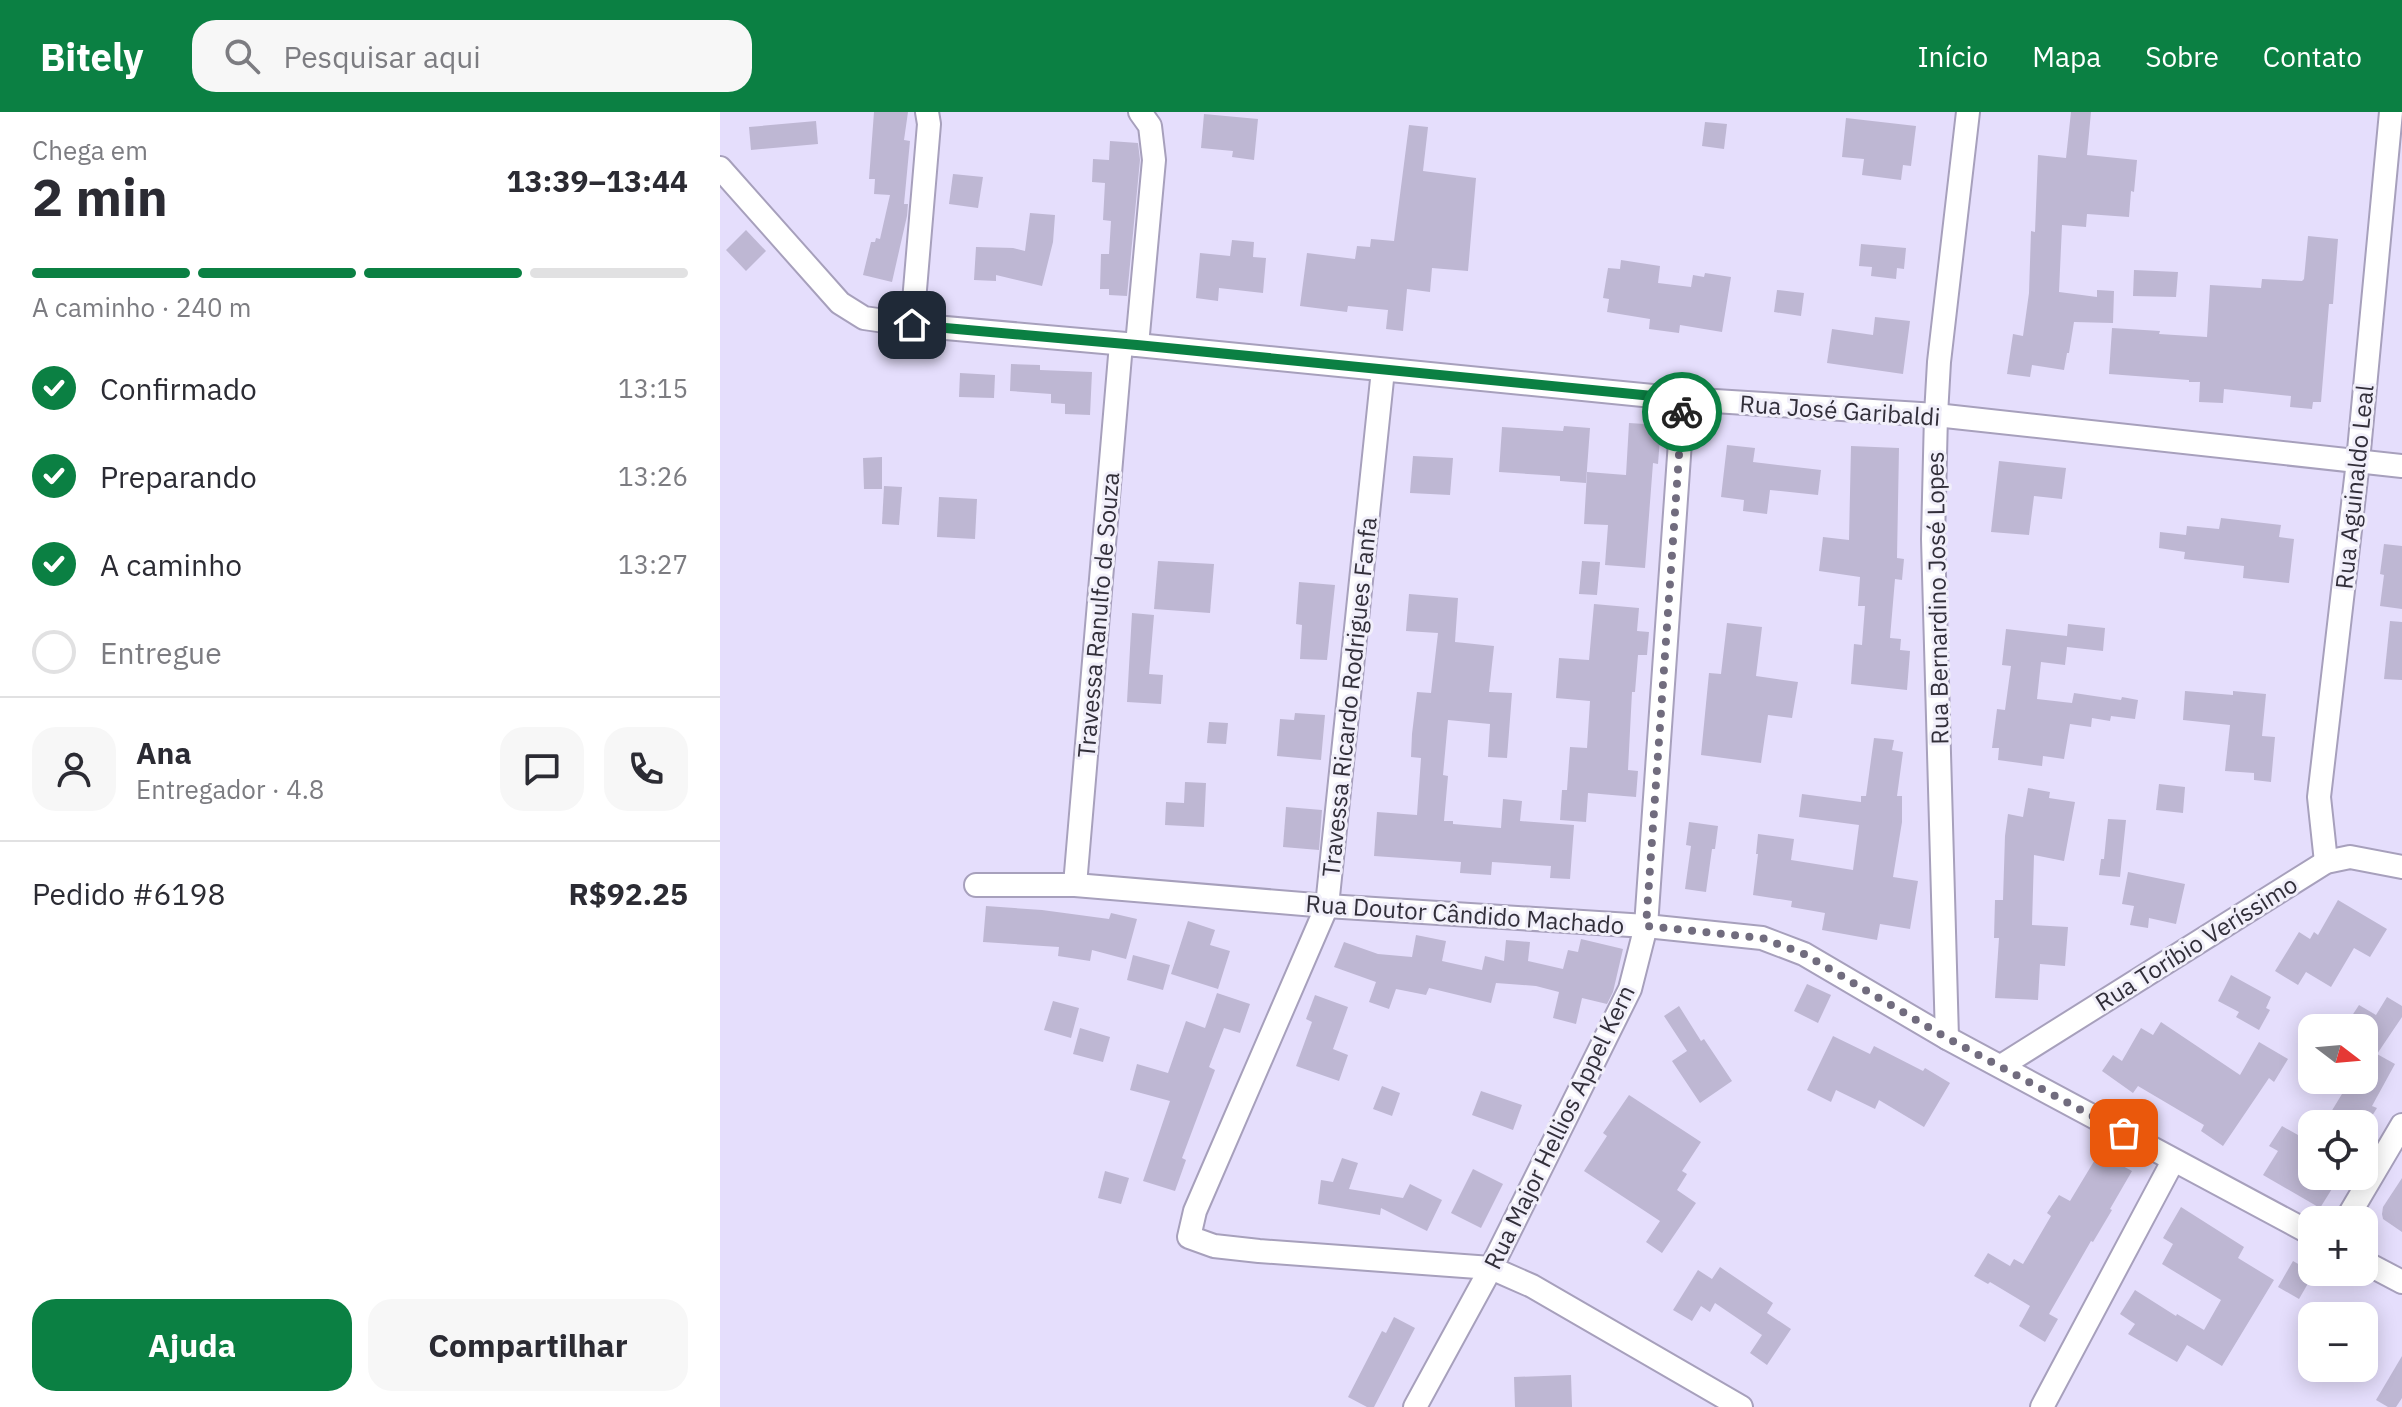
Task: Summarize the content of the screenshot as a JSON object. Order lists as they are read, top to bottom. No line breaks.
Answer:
{"streets":{"street":["Rua José Garibaldi","Rua Aguinaldo Leal","Rua Bernardino José Lopes","Travessa Ranulfo de Souza","Travessa Ricardo Rodrigues Fanfa","Rua Doutor Cândido Machado","Rua Toríbio Veríssimo","Rua Major Hellios Appel Kern"]},"crossings":[["Rua José Garibaldi","Rua Aguinaldo Leal"],["Rua José Garibaldi","Rua Bernardino José Lopes"],["Rua José Garibaldi","Travessa Ranulfo de Souza"],["Rua José Garibaldi","Travessa Ricardo Rodrigues Fanfa"],["Rua José Garibaldi","Rua Major Hellios Appel Kern"],["Rua Aguinaldo Leal","Rua Toríbio Veríssimo"],["Rua Bernardino José Lopes","Rua Doutor Cândido Machado"],["Travessa Ranulfo de Souza","Rua Doutor Cândido Machado"],["Travessa Ricardo Rodrigues Fanfa","Rua Doutor Cândido Machado"],["Travessa Ricardo Rodrigues Fanfa","Rua Major Hellios Appel Kern"],["Rua Doutor Cândido Machado","Rua Toríbio Veríssimo"],["Rua Doutor Cândido Machado","Rua Major Hellios Appel Kern"]],"north":"right","page":{"header":"Bitely","search":"Pesquisar aqui","nav":["Início","Mapa","Sobre","Contato"],"heading":["2 min","Chega em","13:39–13:44"],"panel":["Ana","Entregador · 4.8","Pedido #6198","R$92.25"],"bar":"A caminho · 240 m","list":[["Confirmado","13:15"],["Preparando","13:26"],["A caminho","13:27"],"Entregue"],"map_buttons":["+","−"],"buttons":["Ajuda","Compartilhar"]}}
